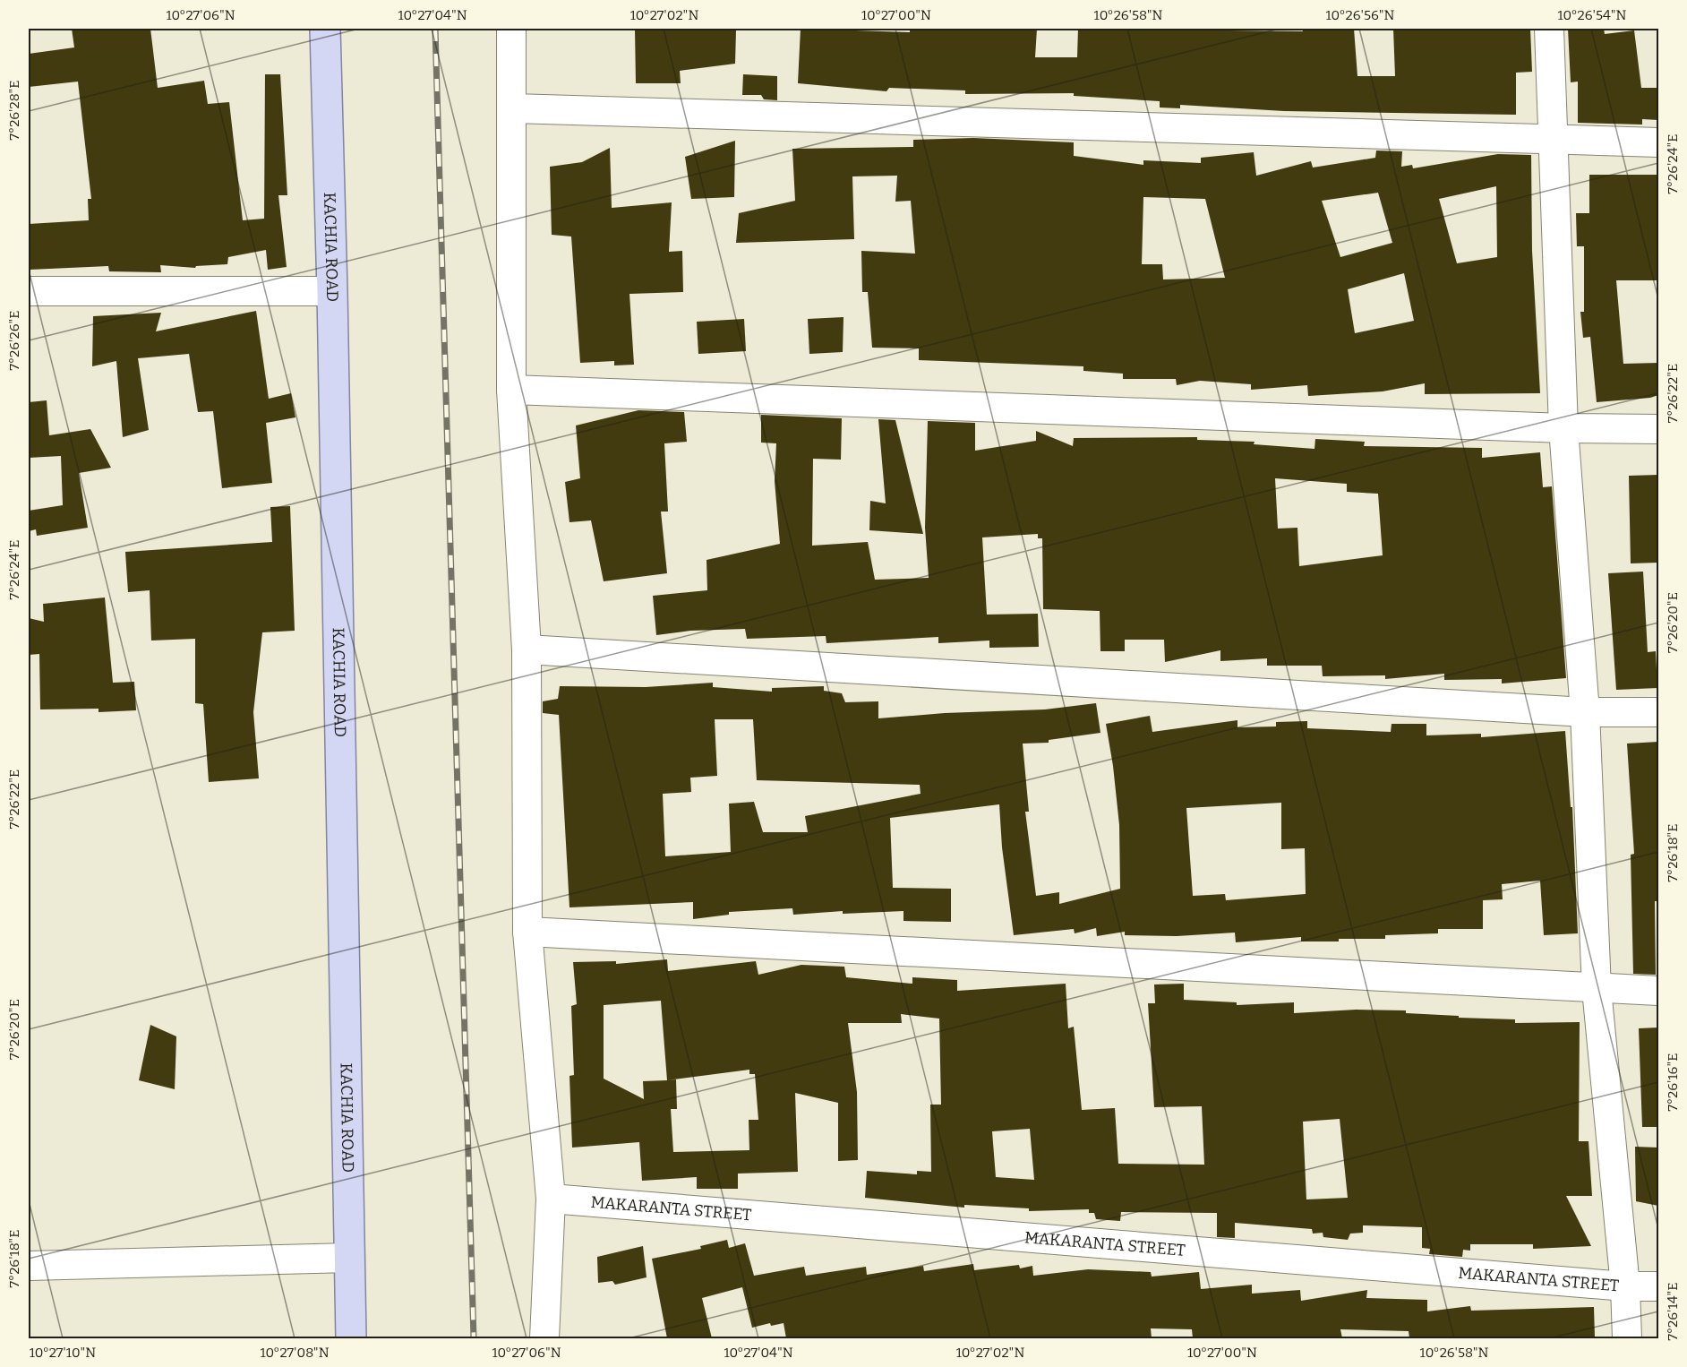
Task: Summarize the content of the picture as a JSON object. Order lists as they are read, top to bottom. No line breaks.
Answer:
{"streets":{"main road":["KACHIA ROAD"],"street":["MAKARANTA STREET"]},"coordinates":["10°27'06\"N","10°27'04\"N","10°27'02\"N","10°27'00\"N","10°26'58\"N","10°26'56\"N","10°26'54\"N","7°26'28\"E","7°26'24\"E","7°26'26\"E","7°26'22\"E","7°26'20\"E","7°26'18\"E","7°26'16\"E","7°26'14\"E","10°27'10\"N","10°27'08\"N"]}
